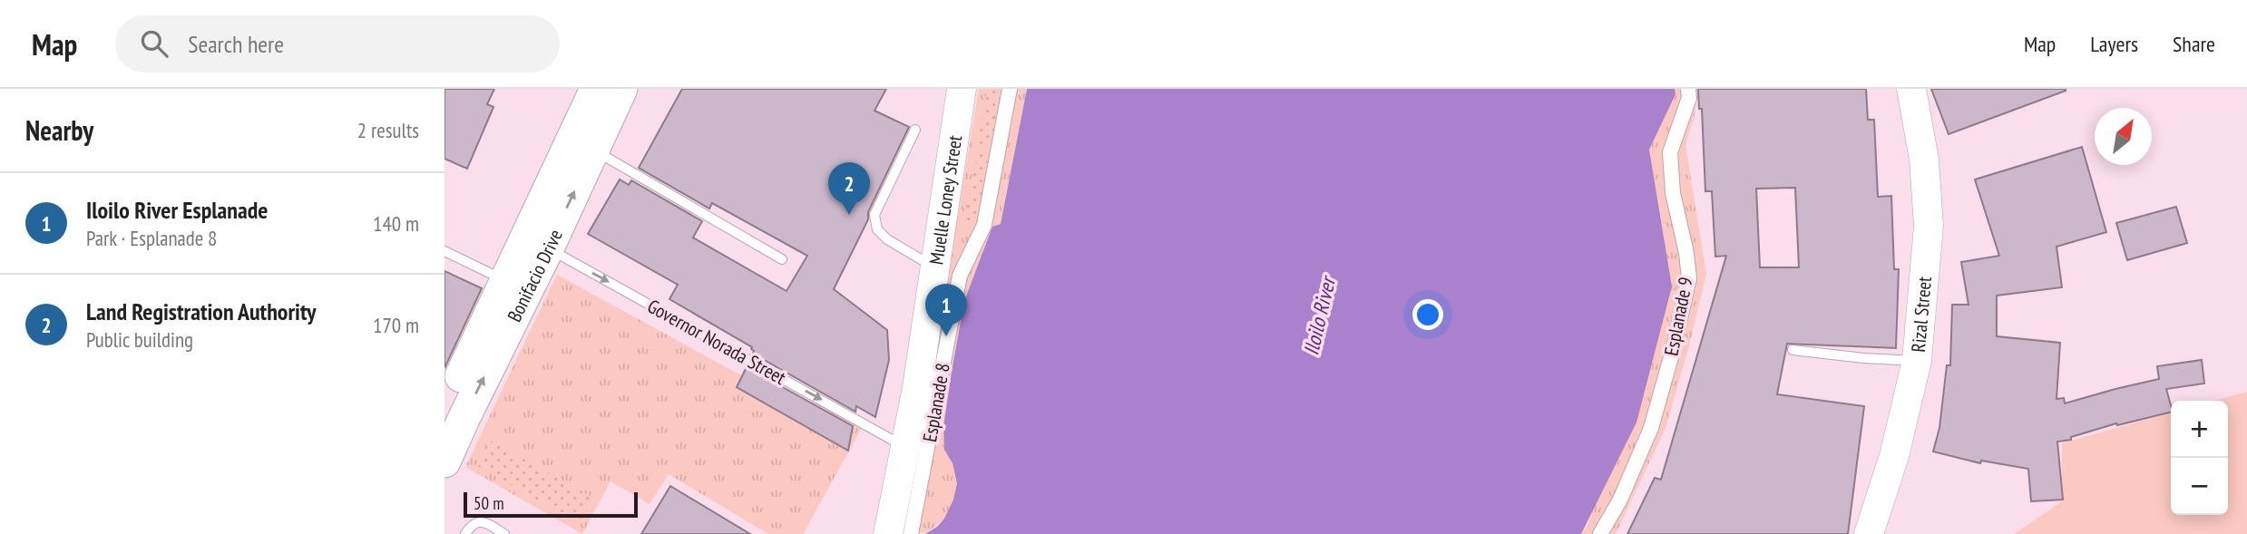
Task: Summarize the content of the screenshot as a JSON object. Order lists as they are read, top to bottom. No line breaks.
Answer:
{"streets":{"main road":["Muelle Loney Street","Bonifacio Drive","Rizal Street"],"street":["Esplanade 9","Esplanade 8"],"lane":["Governor Norada Street"]},"crossings":[["Muelle Loney Street","Governor Norada Street"],["Bonifacio Drive","Governor Norada Street"]],"one_way":["Governor Norada Street"],"water":["Iloilo River"],"scale_bar":"50 m","north":"top right","page":{"header":"Map","search":"Search here","nav":["Map","Layers","Share"],"heading":["Nearby","2 results"],"pins":["2","1"],"list":[{"mark":"1","name":"Iloilo River Esplanade","note":"Park · Esplanade 8","value":"140 m"},{"mark":"2","name":"Land Registration Authority","note":"Public building","value":"170 m"}],"map_buttons":["+","−"],"scale":"50 m"}}
